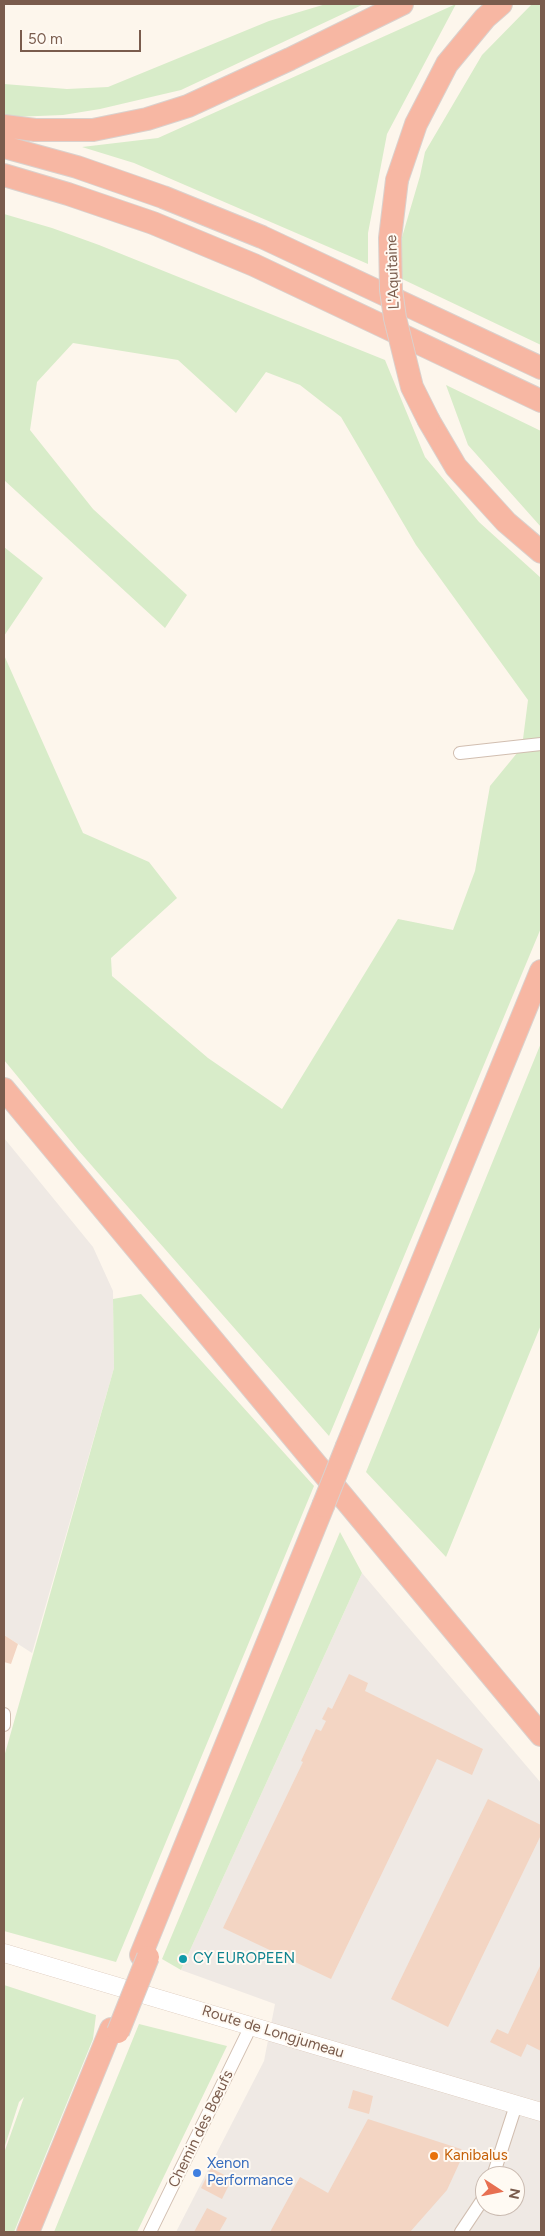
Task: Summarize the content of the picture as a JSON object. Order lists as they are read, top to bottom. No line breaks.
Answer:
{"streets":{"highway":["L'Aquitaine"],"street":["Route de Longjumeau","Chemin des Bœufs"]},"crossings":[["Route de Longjumeau","Chemin des Bœufs"]],"places":["CY EUROPEEN","Kanibalus","Xenon Performance"],"scale_bar":"50 m","north":"right"}
